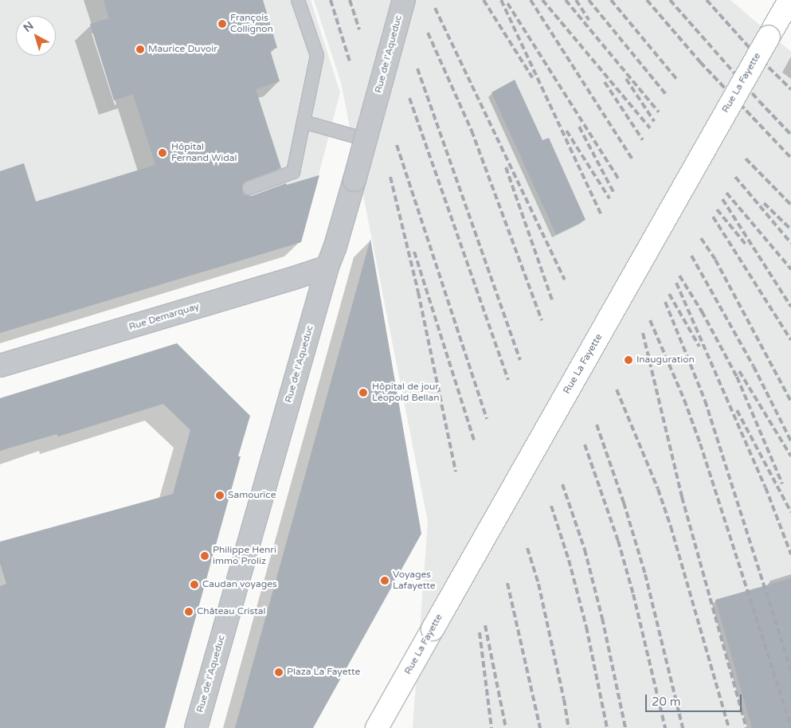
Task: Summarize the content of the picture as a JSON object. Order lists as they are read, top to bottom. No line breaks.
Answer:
{"streets":{"main road":["Rue La Fayette"],"street":["Rue de l'Aqueduc","Rue Demarquay"]},"crossings":[["Rue de l'Aqueduc","Rue Demarquay"]],"places":["François Collignon","Maurice Duvoir","Hôpital Fernand Widal","Inauguration","Hôpital de jour Léopold Bellan","Samourïce","Philippe Henri immo Proliz","Voyages Lafayette","Caudan voyages","Château Cristal","Plaza La Fayette"],"scale_bar":"20 m","north":"top left"}
